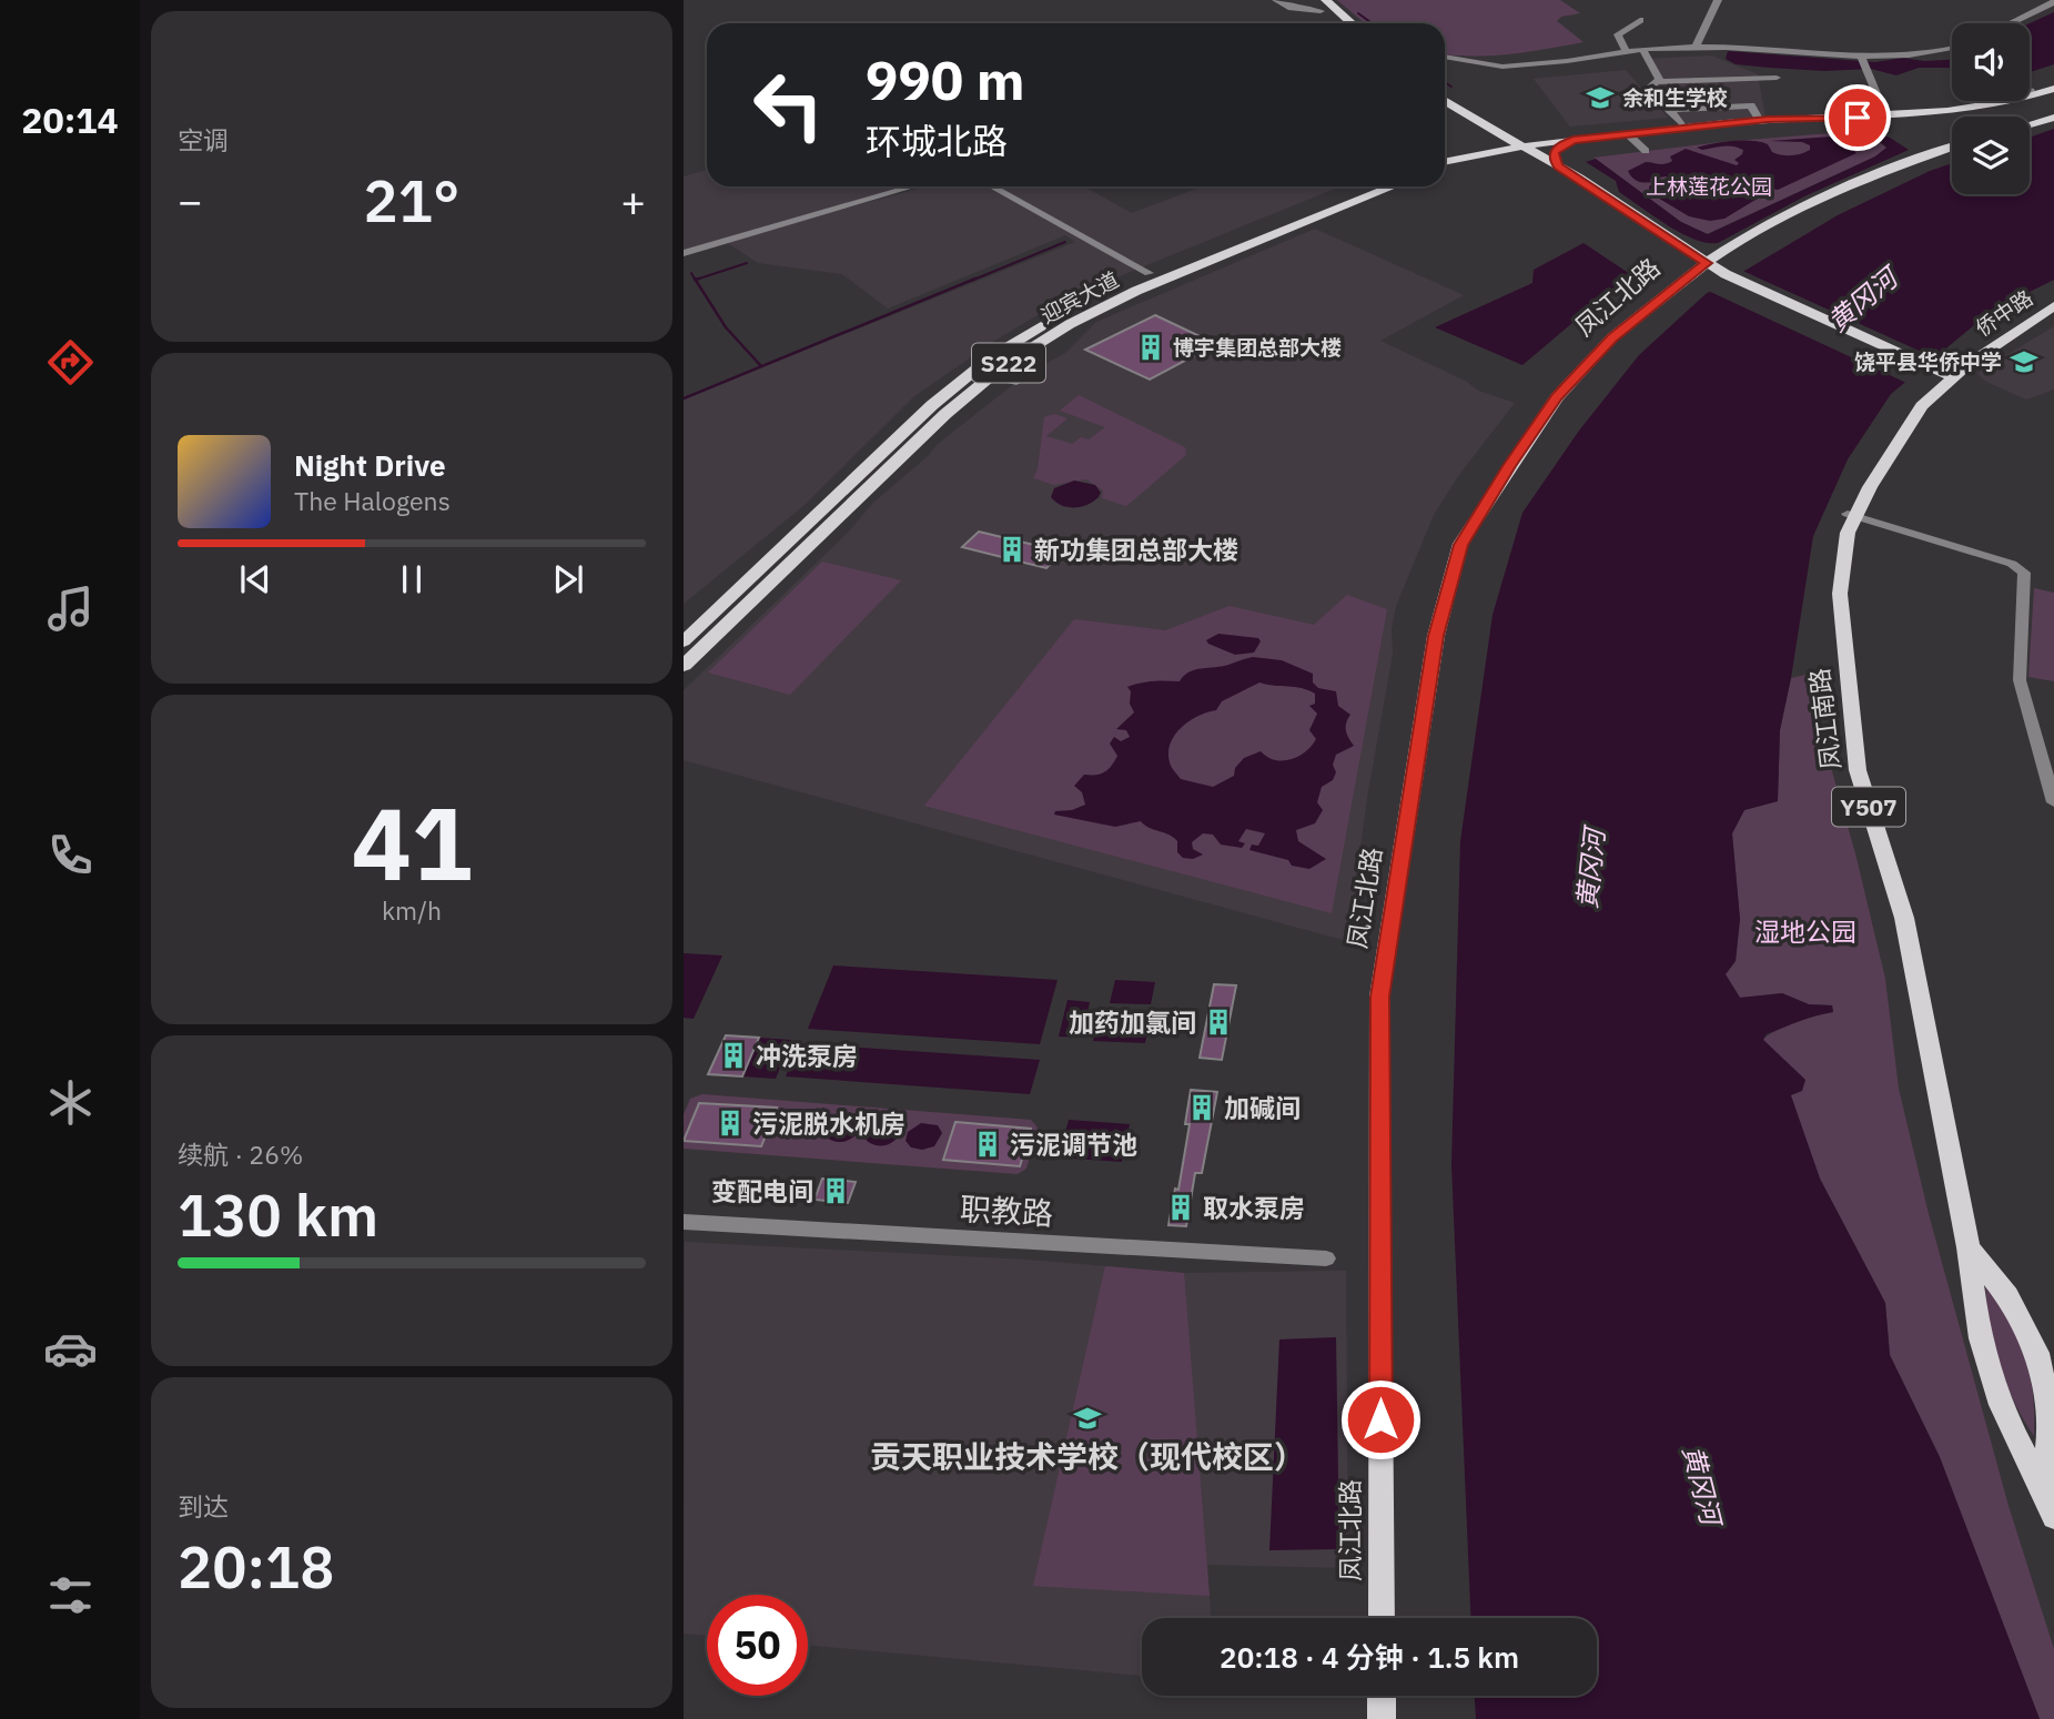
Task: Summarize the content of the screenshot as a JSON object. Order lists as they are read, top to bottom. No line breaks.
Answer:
{"streets":{"main road":["凤江北路","迎宾大道","侨中路","S222","凤江南路","Y507"],"street":["职教路"]},"crossings":[["侨中路","凤江南路"]],"water":["黄冈河"],"parks":["上林莲花公园","湿地公园"],"places":{"school or university":["余和生学校","饶平县华侨中学","贡天职业技术学校（现代校区）"],"building":["博宇集团总部大楼","新功集团总部大楼","加药加氯间","冲洗泵房","加碱间","污泥脱水机房","污泥调节池","变配电间","取水泵房"]},"page":{"tabs":"20:14","tile":["空调",["41","km/h"],["续航 · 26%","130 km"],["到达","20:18"]],"turn":["990 m","环城北路"],"heat":["−","21°","+"],"song":["Night Drive","The Halogens"],"limit":"50","trip":"20:18 · 4 分钟 · 1.5 km"}}
